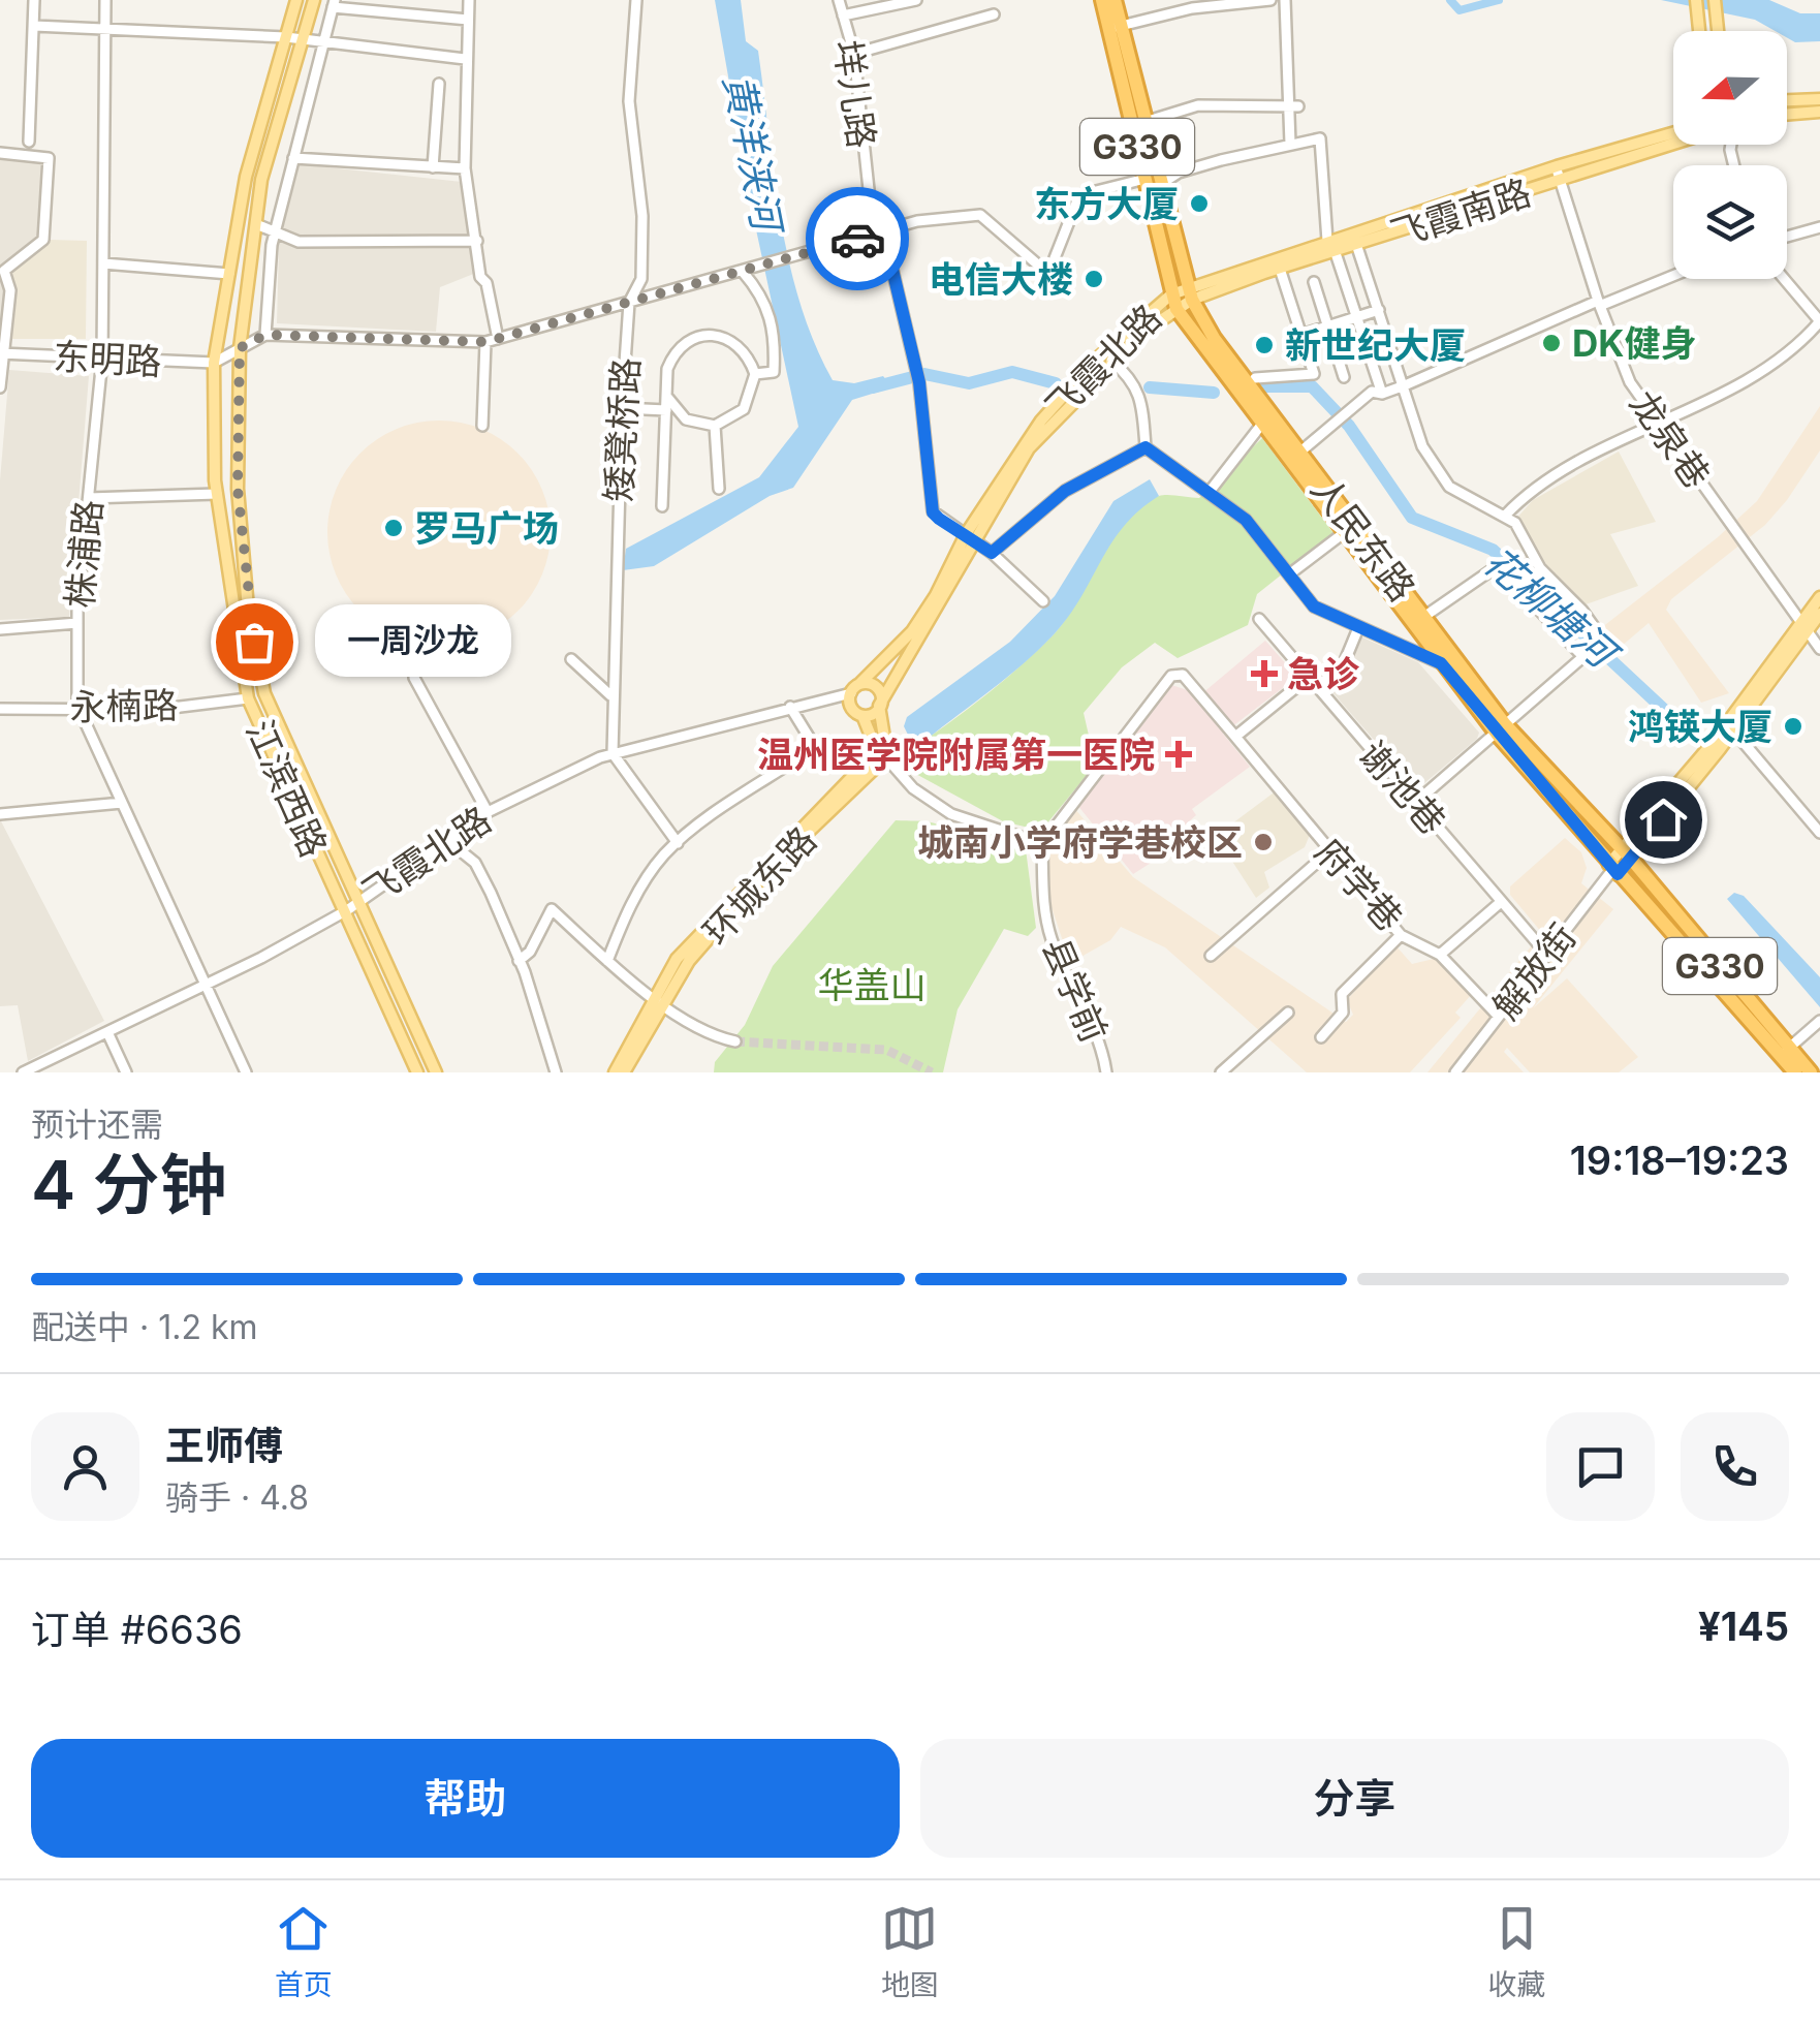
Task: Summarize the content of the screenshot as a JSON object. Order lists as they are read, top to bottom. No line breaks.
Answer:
{"streets":{"highway":["G330","人民东路"],"main road":["飞霞南路","飞霞北路","江滨西路","环城东路"],"street":["垟儿路","东明路","矮凳桥路","龙泉巷","株浦路","永楠路","谢池巷","府学巷","解放街","县学前"]},"crossings":[["垟儿路","飞霞北路"],["G330","飞霞南路"],["G330","飞霞北路"],["G330","人民东路"],["G330","解放街"],["飞霞南路","龙泉巷"],["飞霞南路","人民东路"],["东明路","株浦路"],["东明路","江滨西路"],["飞霞北路","矮凳桥路"],["飞霞北路","人民东路"],["飞霞北路","株浦路"],["飞霞北路","江滨西路"],["人民东路","解放街"],["株浦路","永楠路"],["永楠路","江滨西路"],["谢池巷","解放街"],["府学巷","解放街"],["府学巷","县学前"]],"water":["黄洋浃河","花柳塘河"],"parks":["华盖山"],"places":{"other":["东方大厦","电信大楼","DK健身","新世纪大厦","罗马广场","一周沙龙","鸿锳大厦","城南小学府学巷校区"],"health":["急诊","温州医学院附属第一医院"]},"north":"left","page":{"bubble":"一周沙龙","heading":["4 分钟","预计还需","19:18–19:23"],"panel":["王师傅","骑手 · 4.8","订单 #6636","¥145"],"bar":"配送中 · 1.2 km","buttons":["帮助","分享"],"tabs":["首页","地图","收藏"]}}
